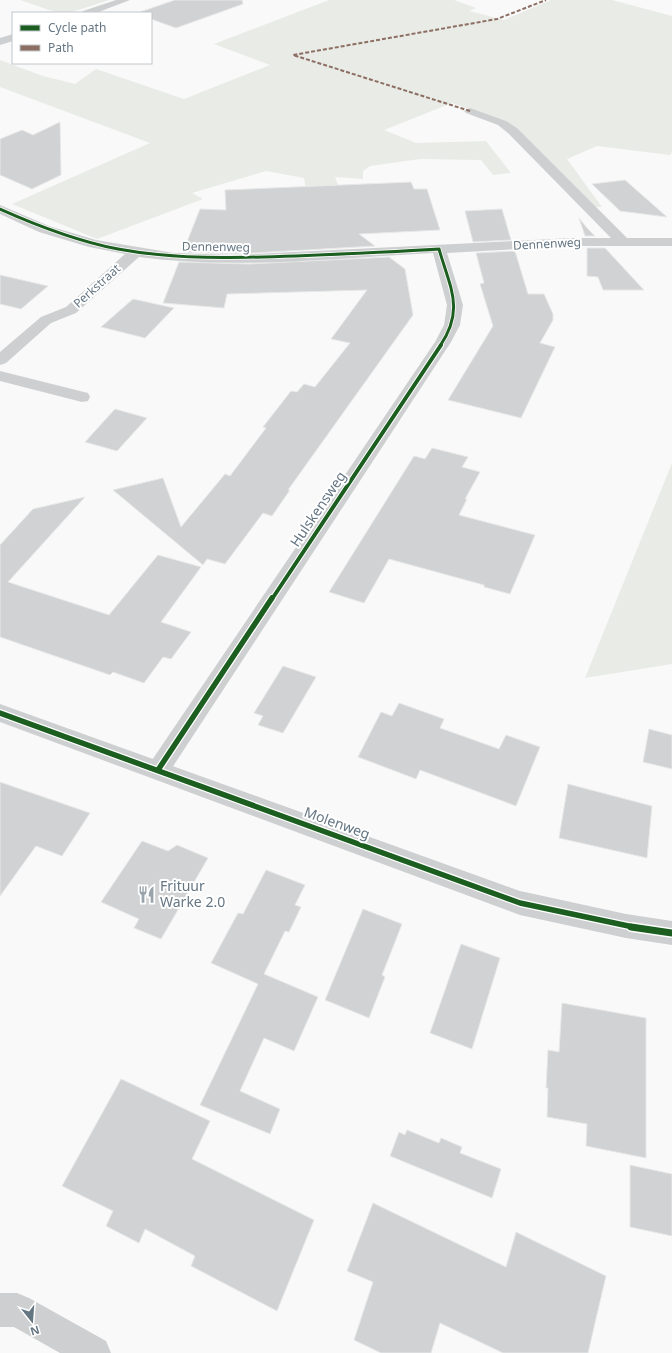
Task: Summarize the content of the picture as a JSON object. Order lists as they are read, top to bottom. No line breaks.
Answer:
{"streets":{"street":["Dennenweg","Perkstraat","Hulskensweg","Molenweg"]},"crossings":[["Dennenweg","Perkstraat"],["Dennenweg","Hulskensweg"],["Hulskensweg","Molenweg"]],"places":{"restaurant":["Frituur Warke 2.0"]},"legend":["Cycle path","Path"],"north":"bottom"}
